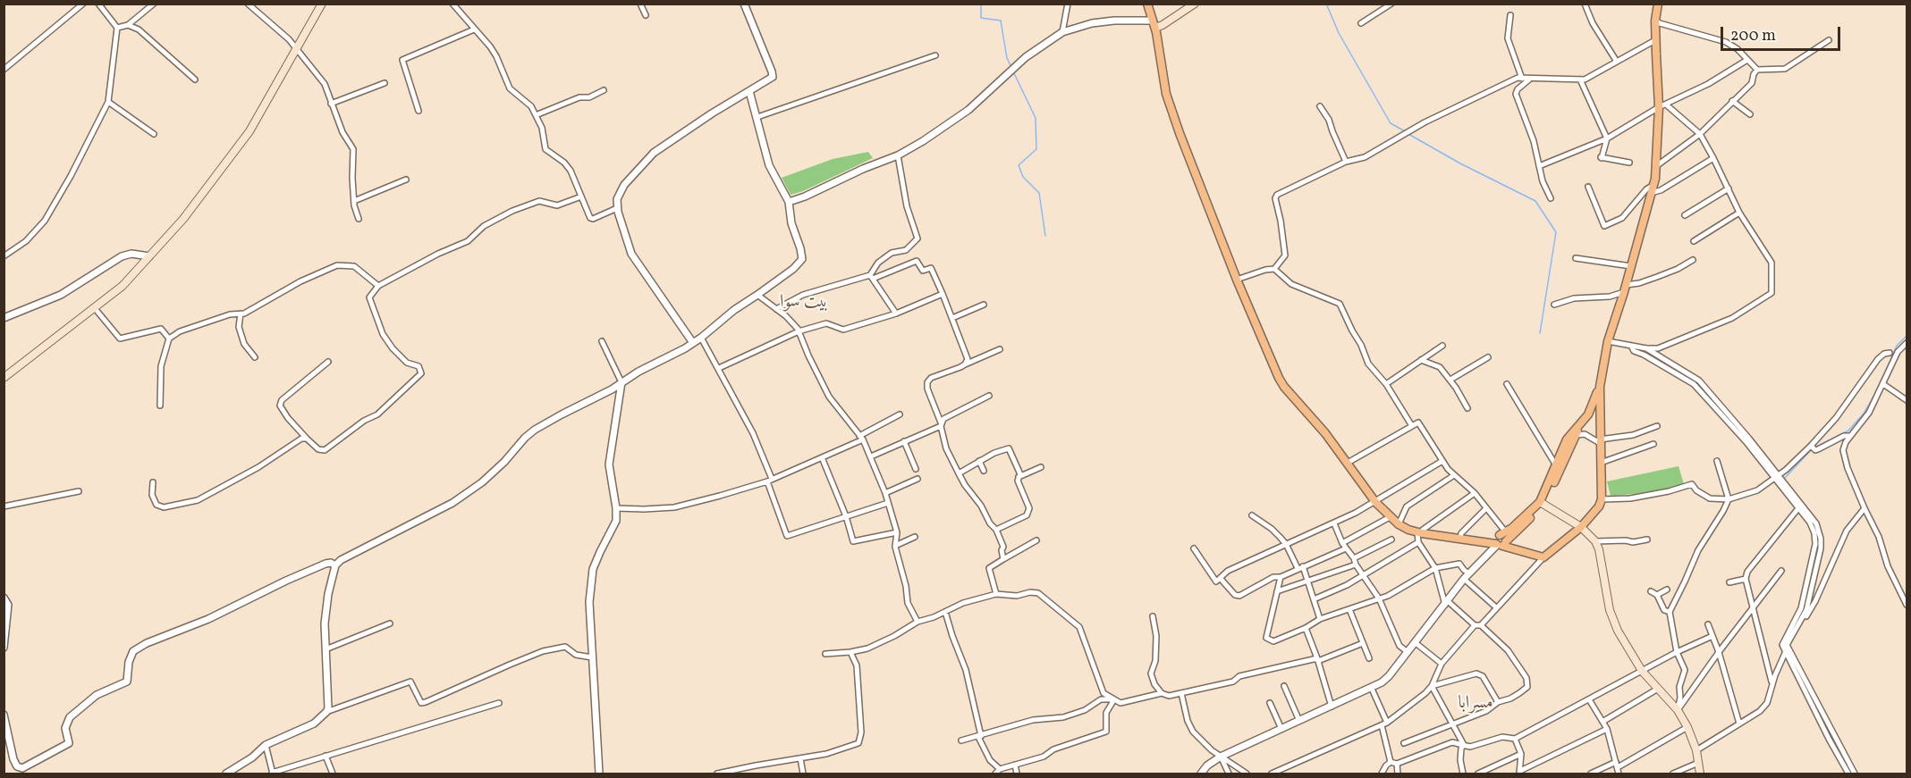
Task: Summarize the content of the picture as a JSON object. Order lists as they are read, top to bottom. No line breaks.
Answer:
{"districts":["بيت سوا","مسرابا"],"scale_bar":"200 m"}
